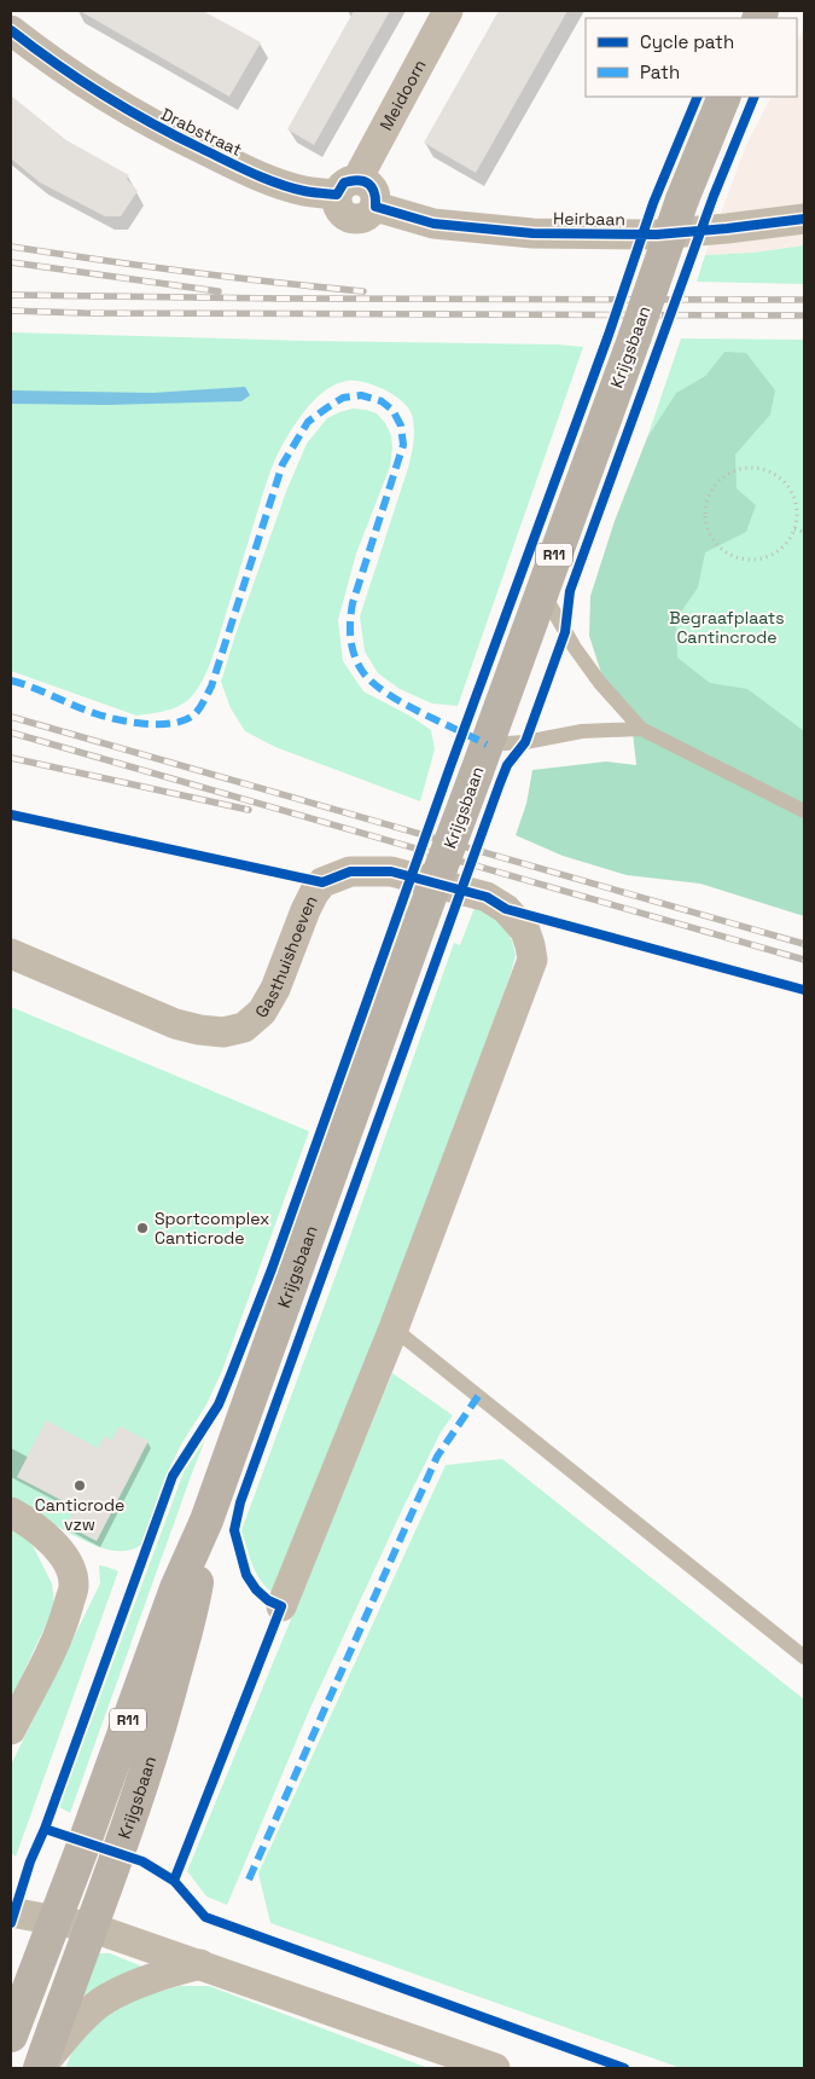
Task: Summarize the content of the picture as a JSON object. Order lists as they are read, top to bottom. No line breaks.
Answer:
{"streets":{"main road":["Krijgsbaan","R11"],"street":["Meidoorn","Drabstraat","Heirbaan","Gasthuishoeven"]},"crossings":[["Meidoorn","Drabstraat"],["Meidoorn","Heirbaan"],["Drabstraat","Heirbaan"]],"parks":["Begraafplaats Cantincrode"],"places":["Sportcomplex Canticrode","Canticrode vzw"],"legend":["Cycle path","Path"]}
